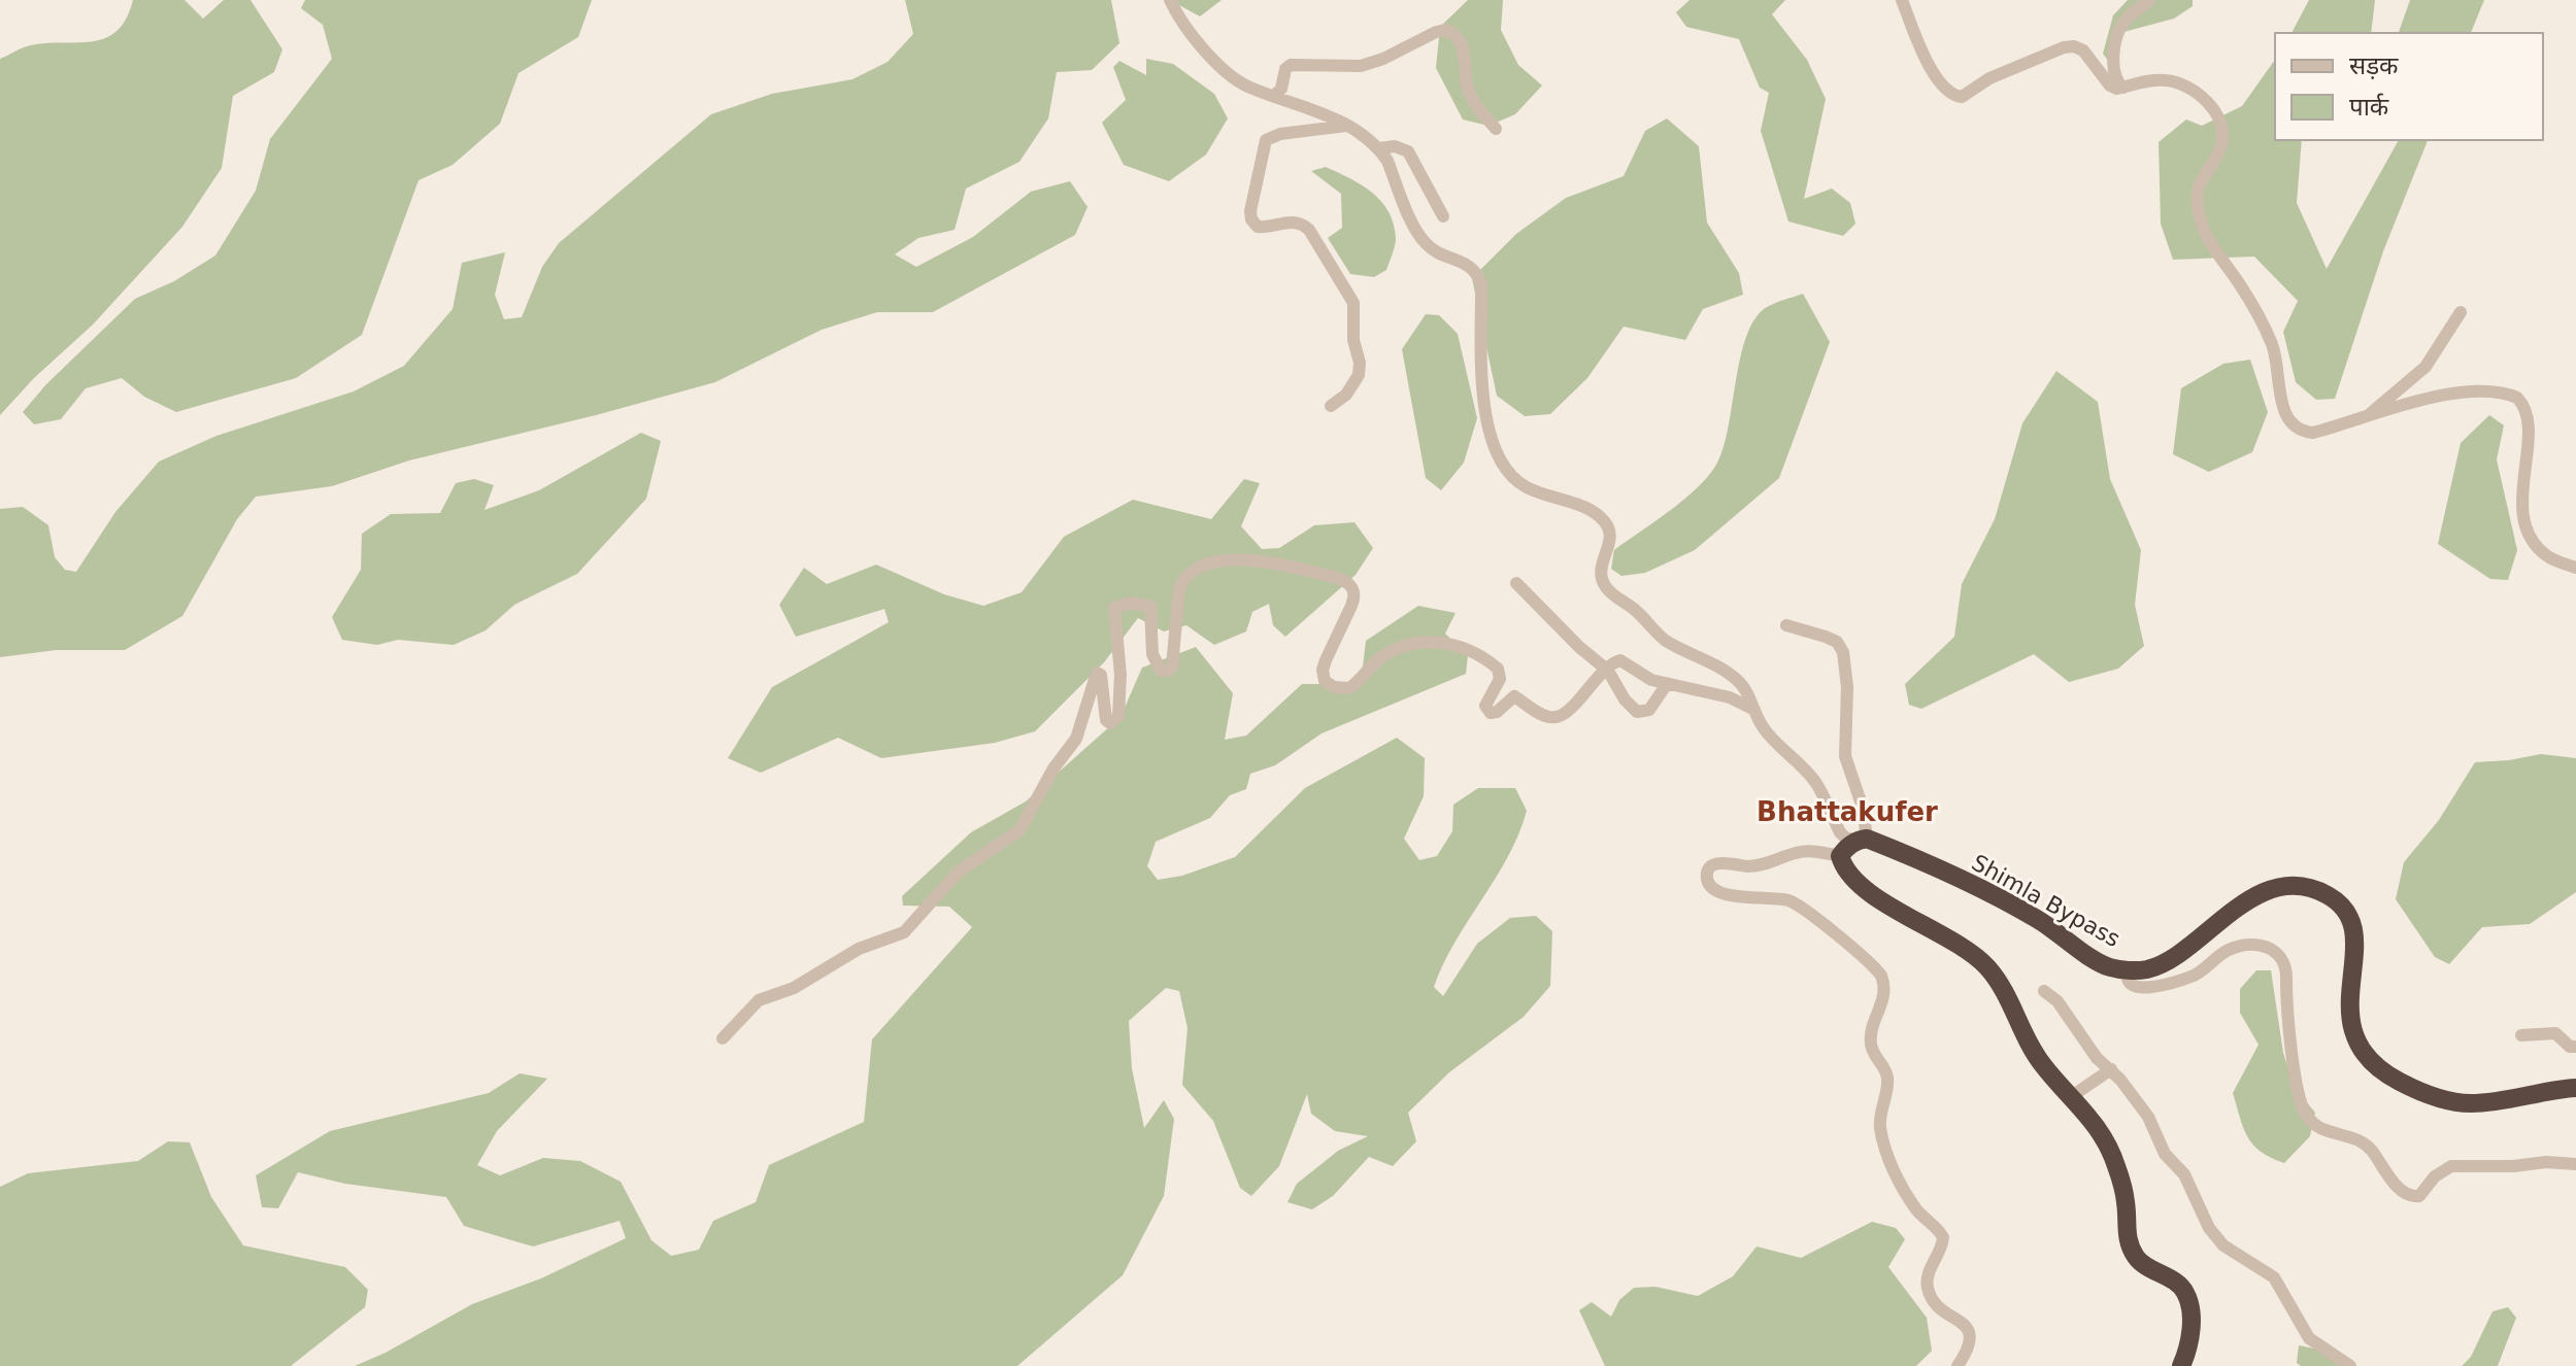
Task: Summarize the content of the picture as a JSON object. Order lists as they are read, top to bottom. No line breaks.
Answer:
{"streets":{"highway":["Shimla Bypass"]},"districts":["Bhattakufer"],"legend":["सड़क","पार्क"]}
